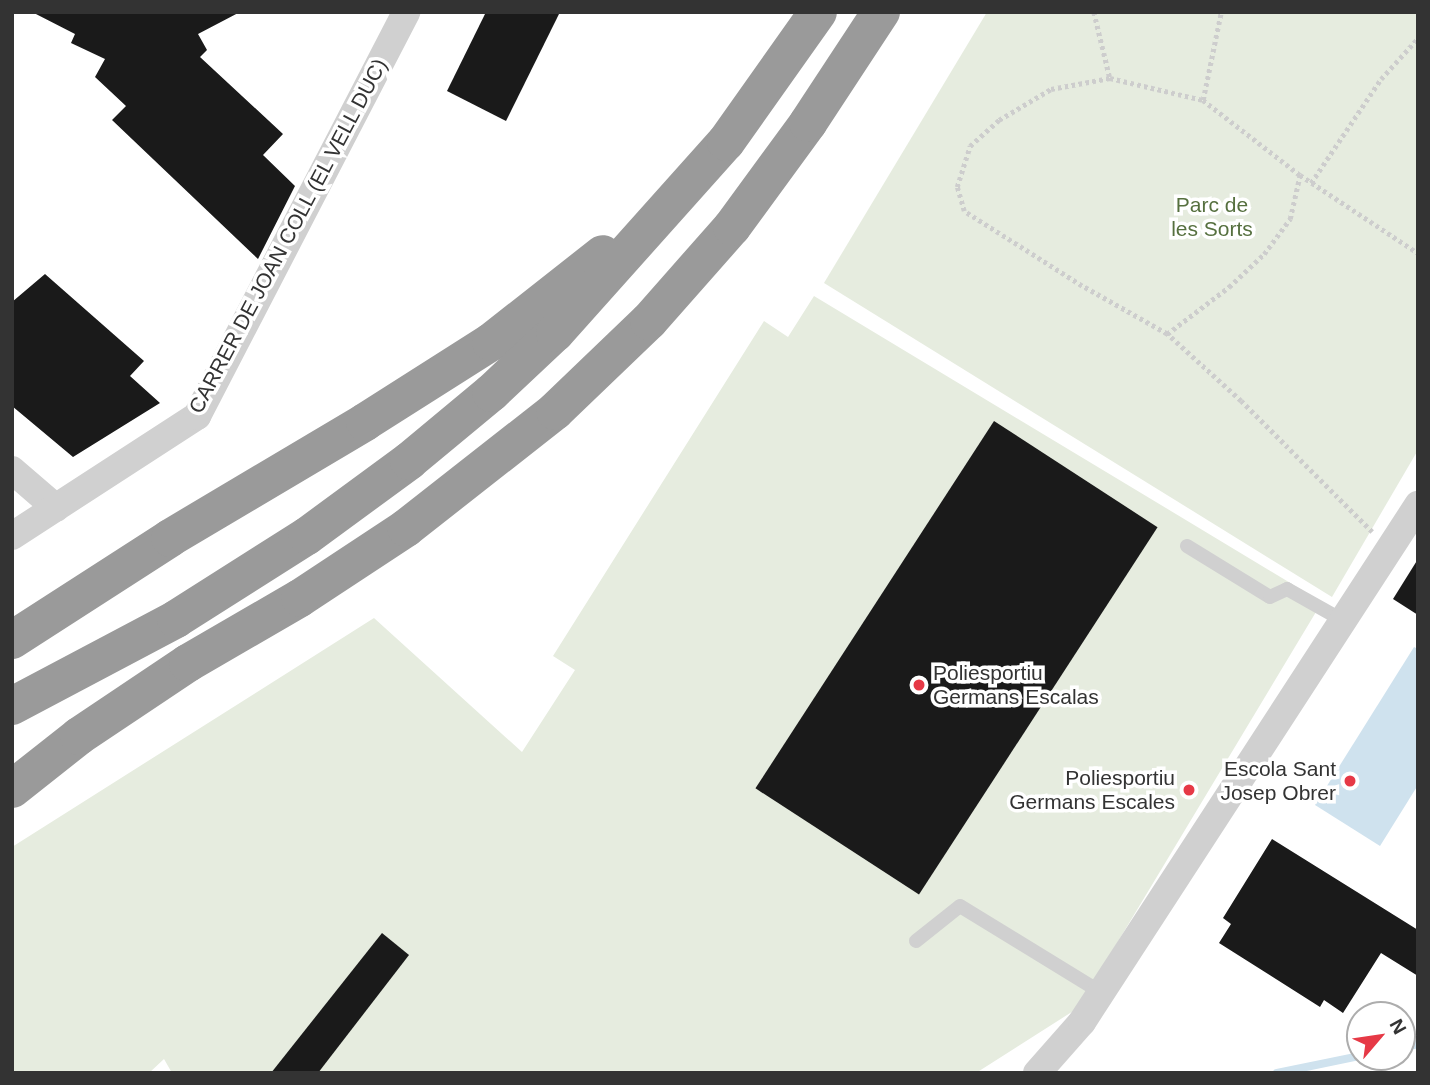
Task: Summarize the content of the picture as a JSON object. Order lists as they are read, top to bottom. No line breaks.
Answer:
{"streets":{"street":["CARRER DE JOAN COLL (EL VELL DUC)"]},"parks":["Parc de les Sorts"],"places":["Poliesportiu Germans Escalas","Escola Sant Josep Obrer","Poliesportiu Germans Escales"],"north":"top right"}
